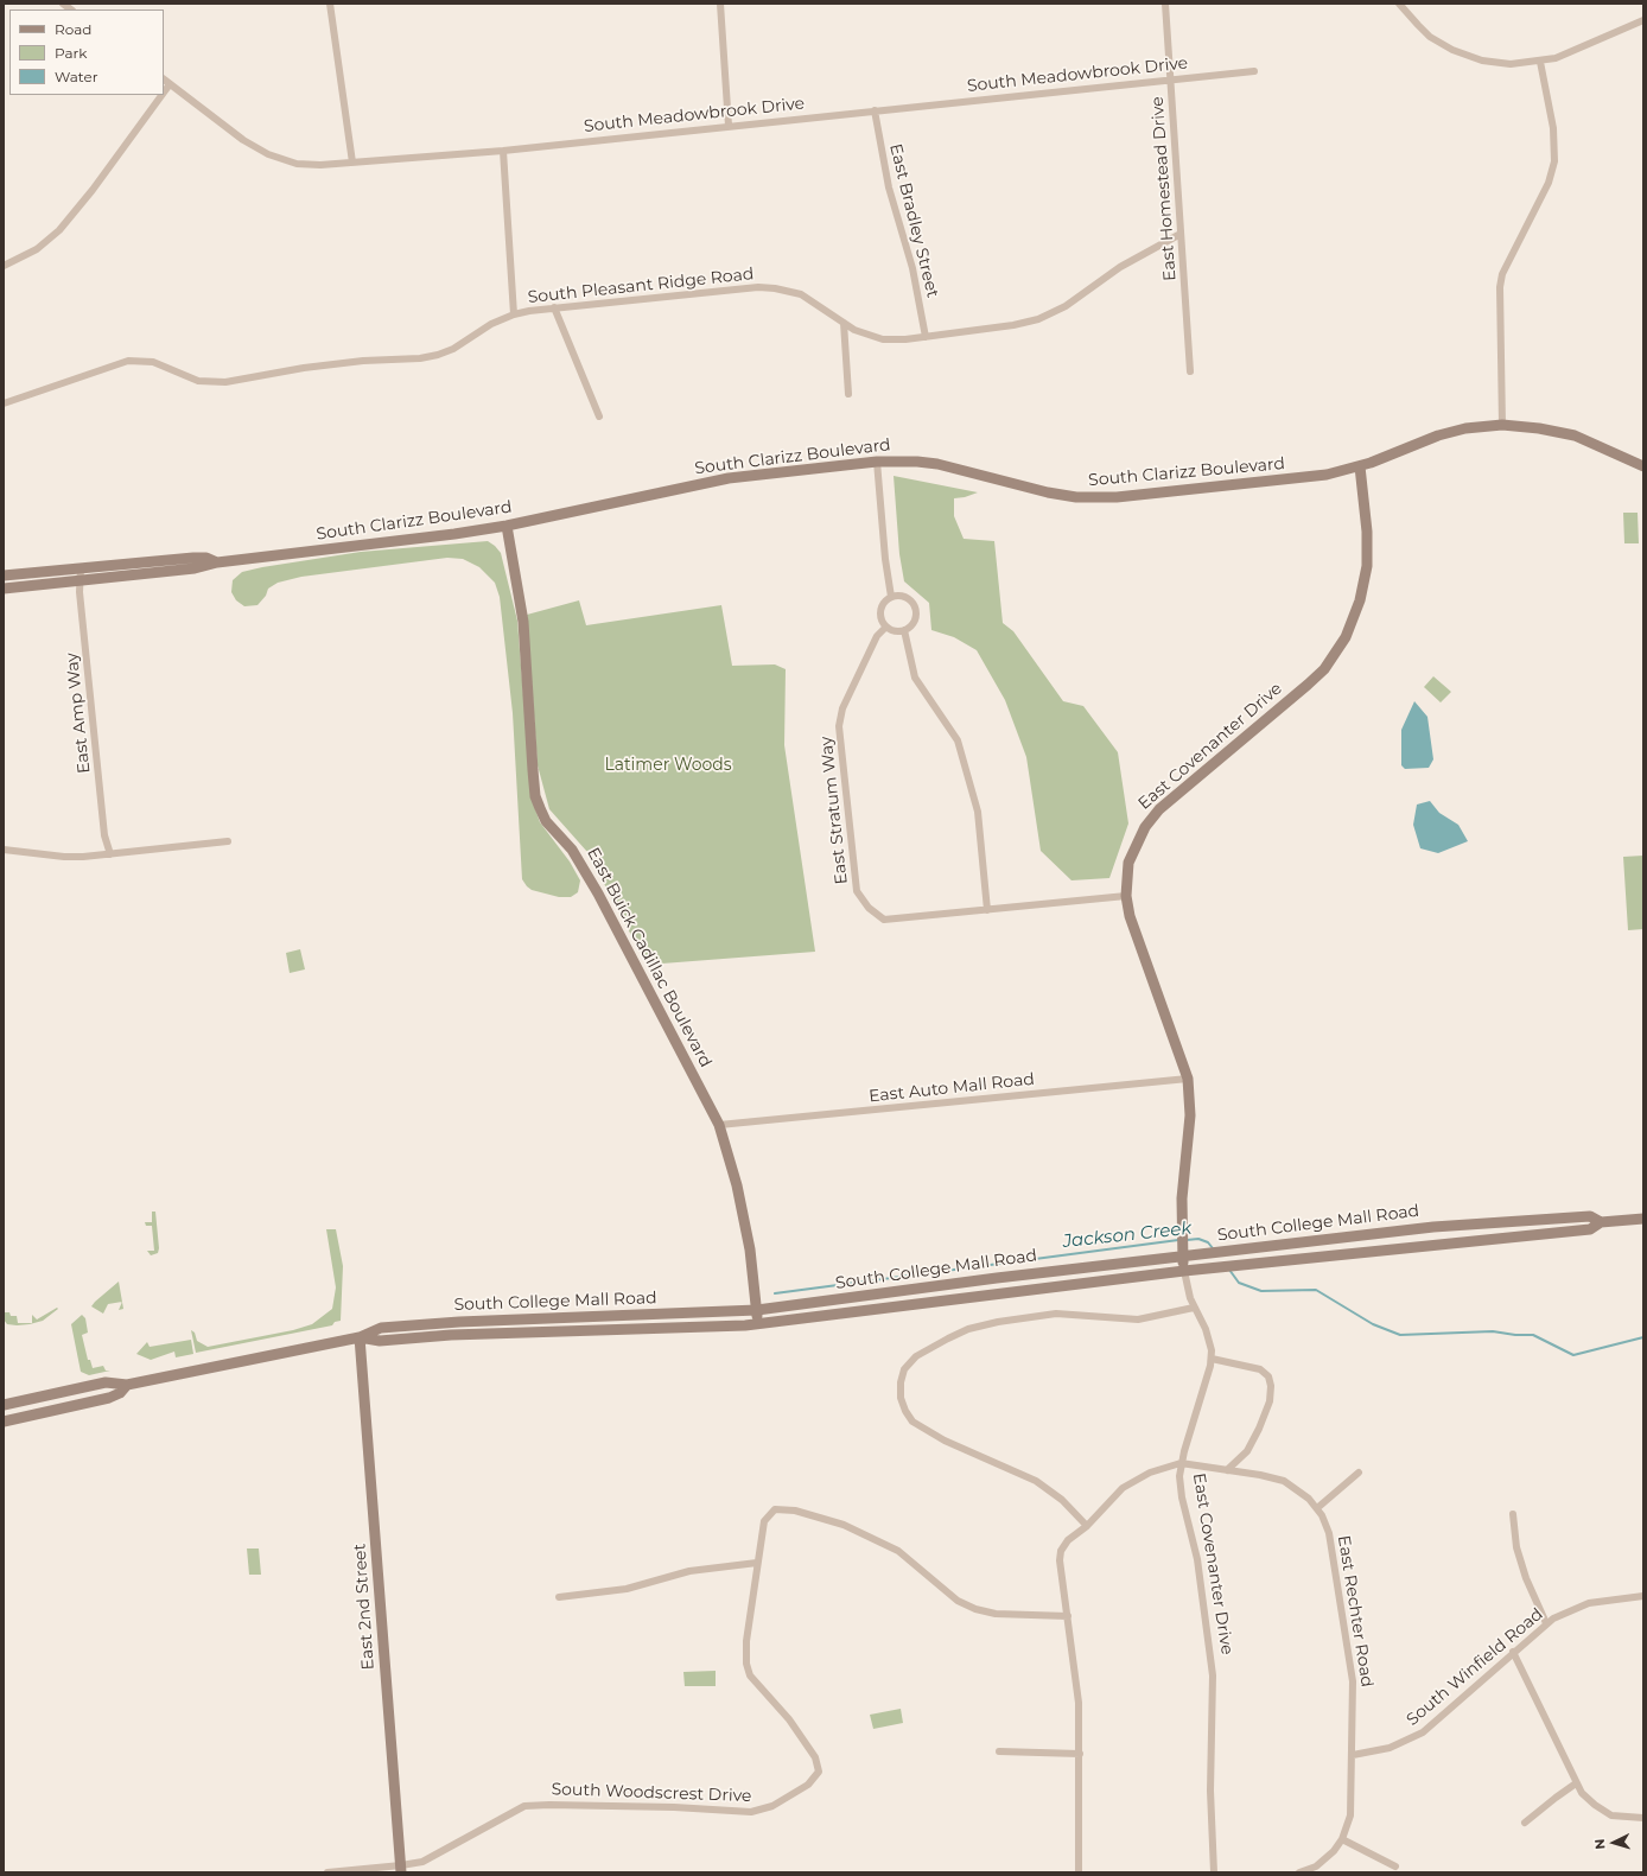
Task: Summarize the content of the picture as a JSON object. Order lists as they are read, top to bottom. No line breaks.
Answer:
{"streets":{"street":["South Meadowbrook Drive","East Homestead Drive","East Bradley Street","South Pleasant Ridge Road","South Clarizz Boulevard","East Amp Way","East Covenanter Drive","East Stratum Way","East Buick Cadillac Boulevard","East Auto Mall Road","South College Mall Road","East 2nd Street","East Rechter Road","South Winfield Road","South Woodscrest Drive"]},"crossings":[["South Meadowbrook Drive","East Homestead Drive"],["South Meadowbrook Drive","East Bradley Street"],["East Homestead Drive","South Pleasant Ridge Road"],["East Bradley Street","South Pleasant Ridge Road"],["South Clarizz Boulevard","East Amp Way"],["South Clarizz Boulevard","East Covenanter Drive"],["South Clarizz Boulevard","East Buick Cadillac Boulevard"],["East Covenanter Drive","East Stratum Way"],["East Covenanter Drive","East Auto Mall Road"],["East Covenanter Drive","South College Mall Road"],["East Covenanter Drive","East Rechter Road"],["East Buick Cadillac Boulevard","East Auto Mall Road"],["East Buick Cadillac Boulevard","South College Mall Road"],["South College Mall Road","East 2nd Street"],["East 2nd Street","South Woodscrest Drive"],["East Rechter Road","South Winfield Road"]],"water":["Jackson Creek"],"parks":["Latimer Woods"],"legend":["Road","Park","Water"],"north":"left"}
